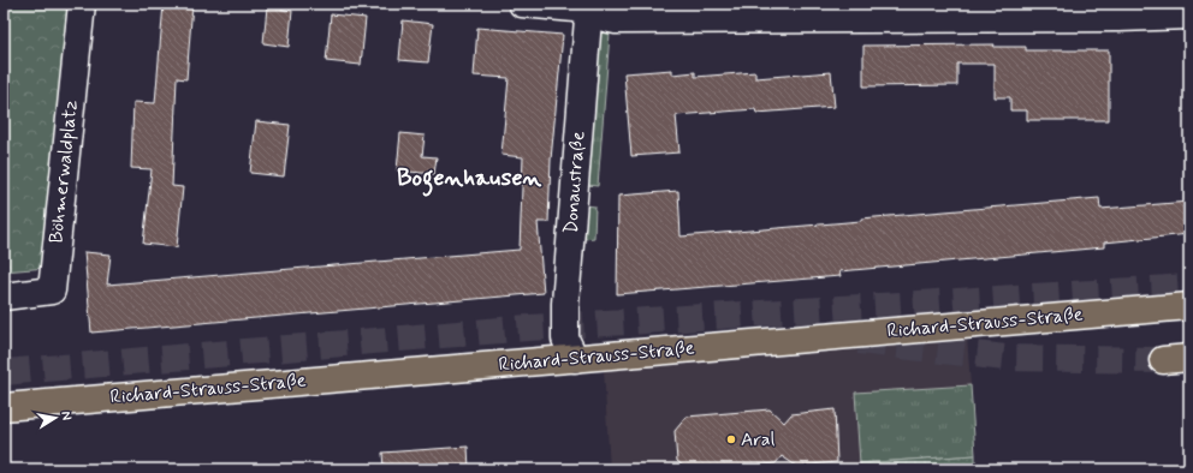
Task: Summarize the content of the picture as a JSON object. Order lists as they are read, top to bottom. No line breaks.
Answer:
{"streets":{"main road":["Richard-Strauss-Straße"],"street":["Böhmerwaldplatz","Donaustraße"]},"crossings":[["Donaustraße","Richard-Strauss-Straße"]],"districts":["Bogenhausen"],"places":["Aral"],"north":"right"}
